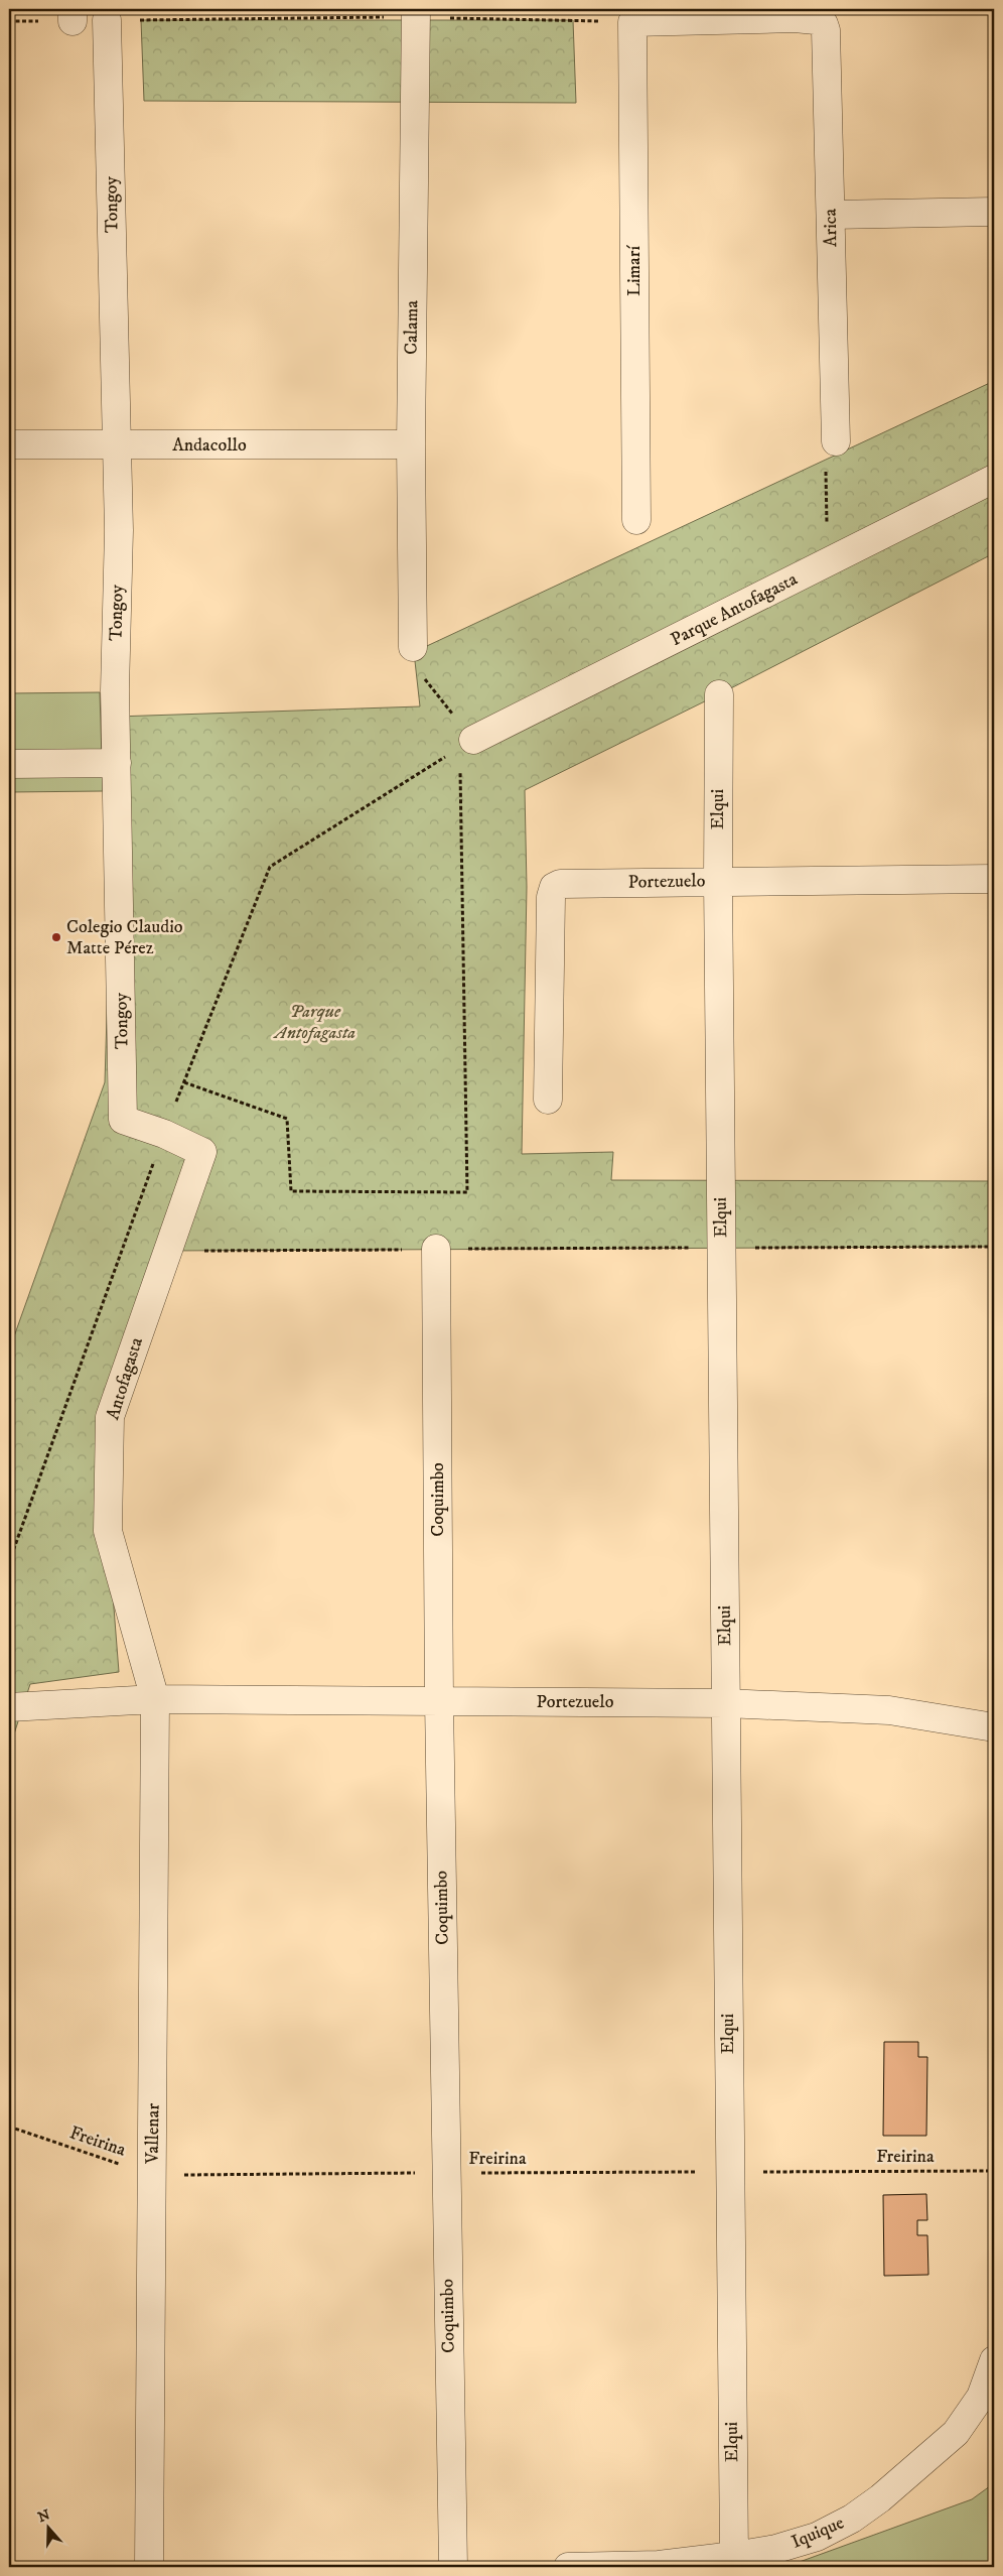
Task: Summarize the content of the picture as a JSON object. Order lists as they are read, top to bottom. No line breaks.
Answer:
{"streets":{"street":["Tongoy","Arica","Limarí","Calama","Andacollo","Parque Antofagasta","Elqui","Portezuelo","Antofagasta","Coquimbo","Vallenar","Iquique"],"path":["Freirina"]},"crossings":[["Tongoy","Andacollo"],["Tongoy","Antofagasta"],["Calama","Andacollo"],["Elqui","Portezuelo"],["Elqui","Freirina"],["Elqui","Iquique"],["Portezuelo","Antofagasta"],["Portezuelo","Coquimbo"],["Portezuelo","Vallenar"],["Antofagasta","Vallenar"],["Coquimbo","Freirina"],["Vallenar","Freirina"]],"parks":["Parque Antofagasta"],"places":["Colegio Claudio Matte Pérez"],"north":"top"}
